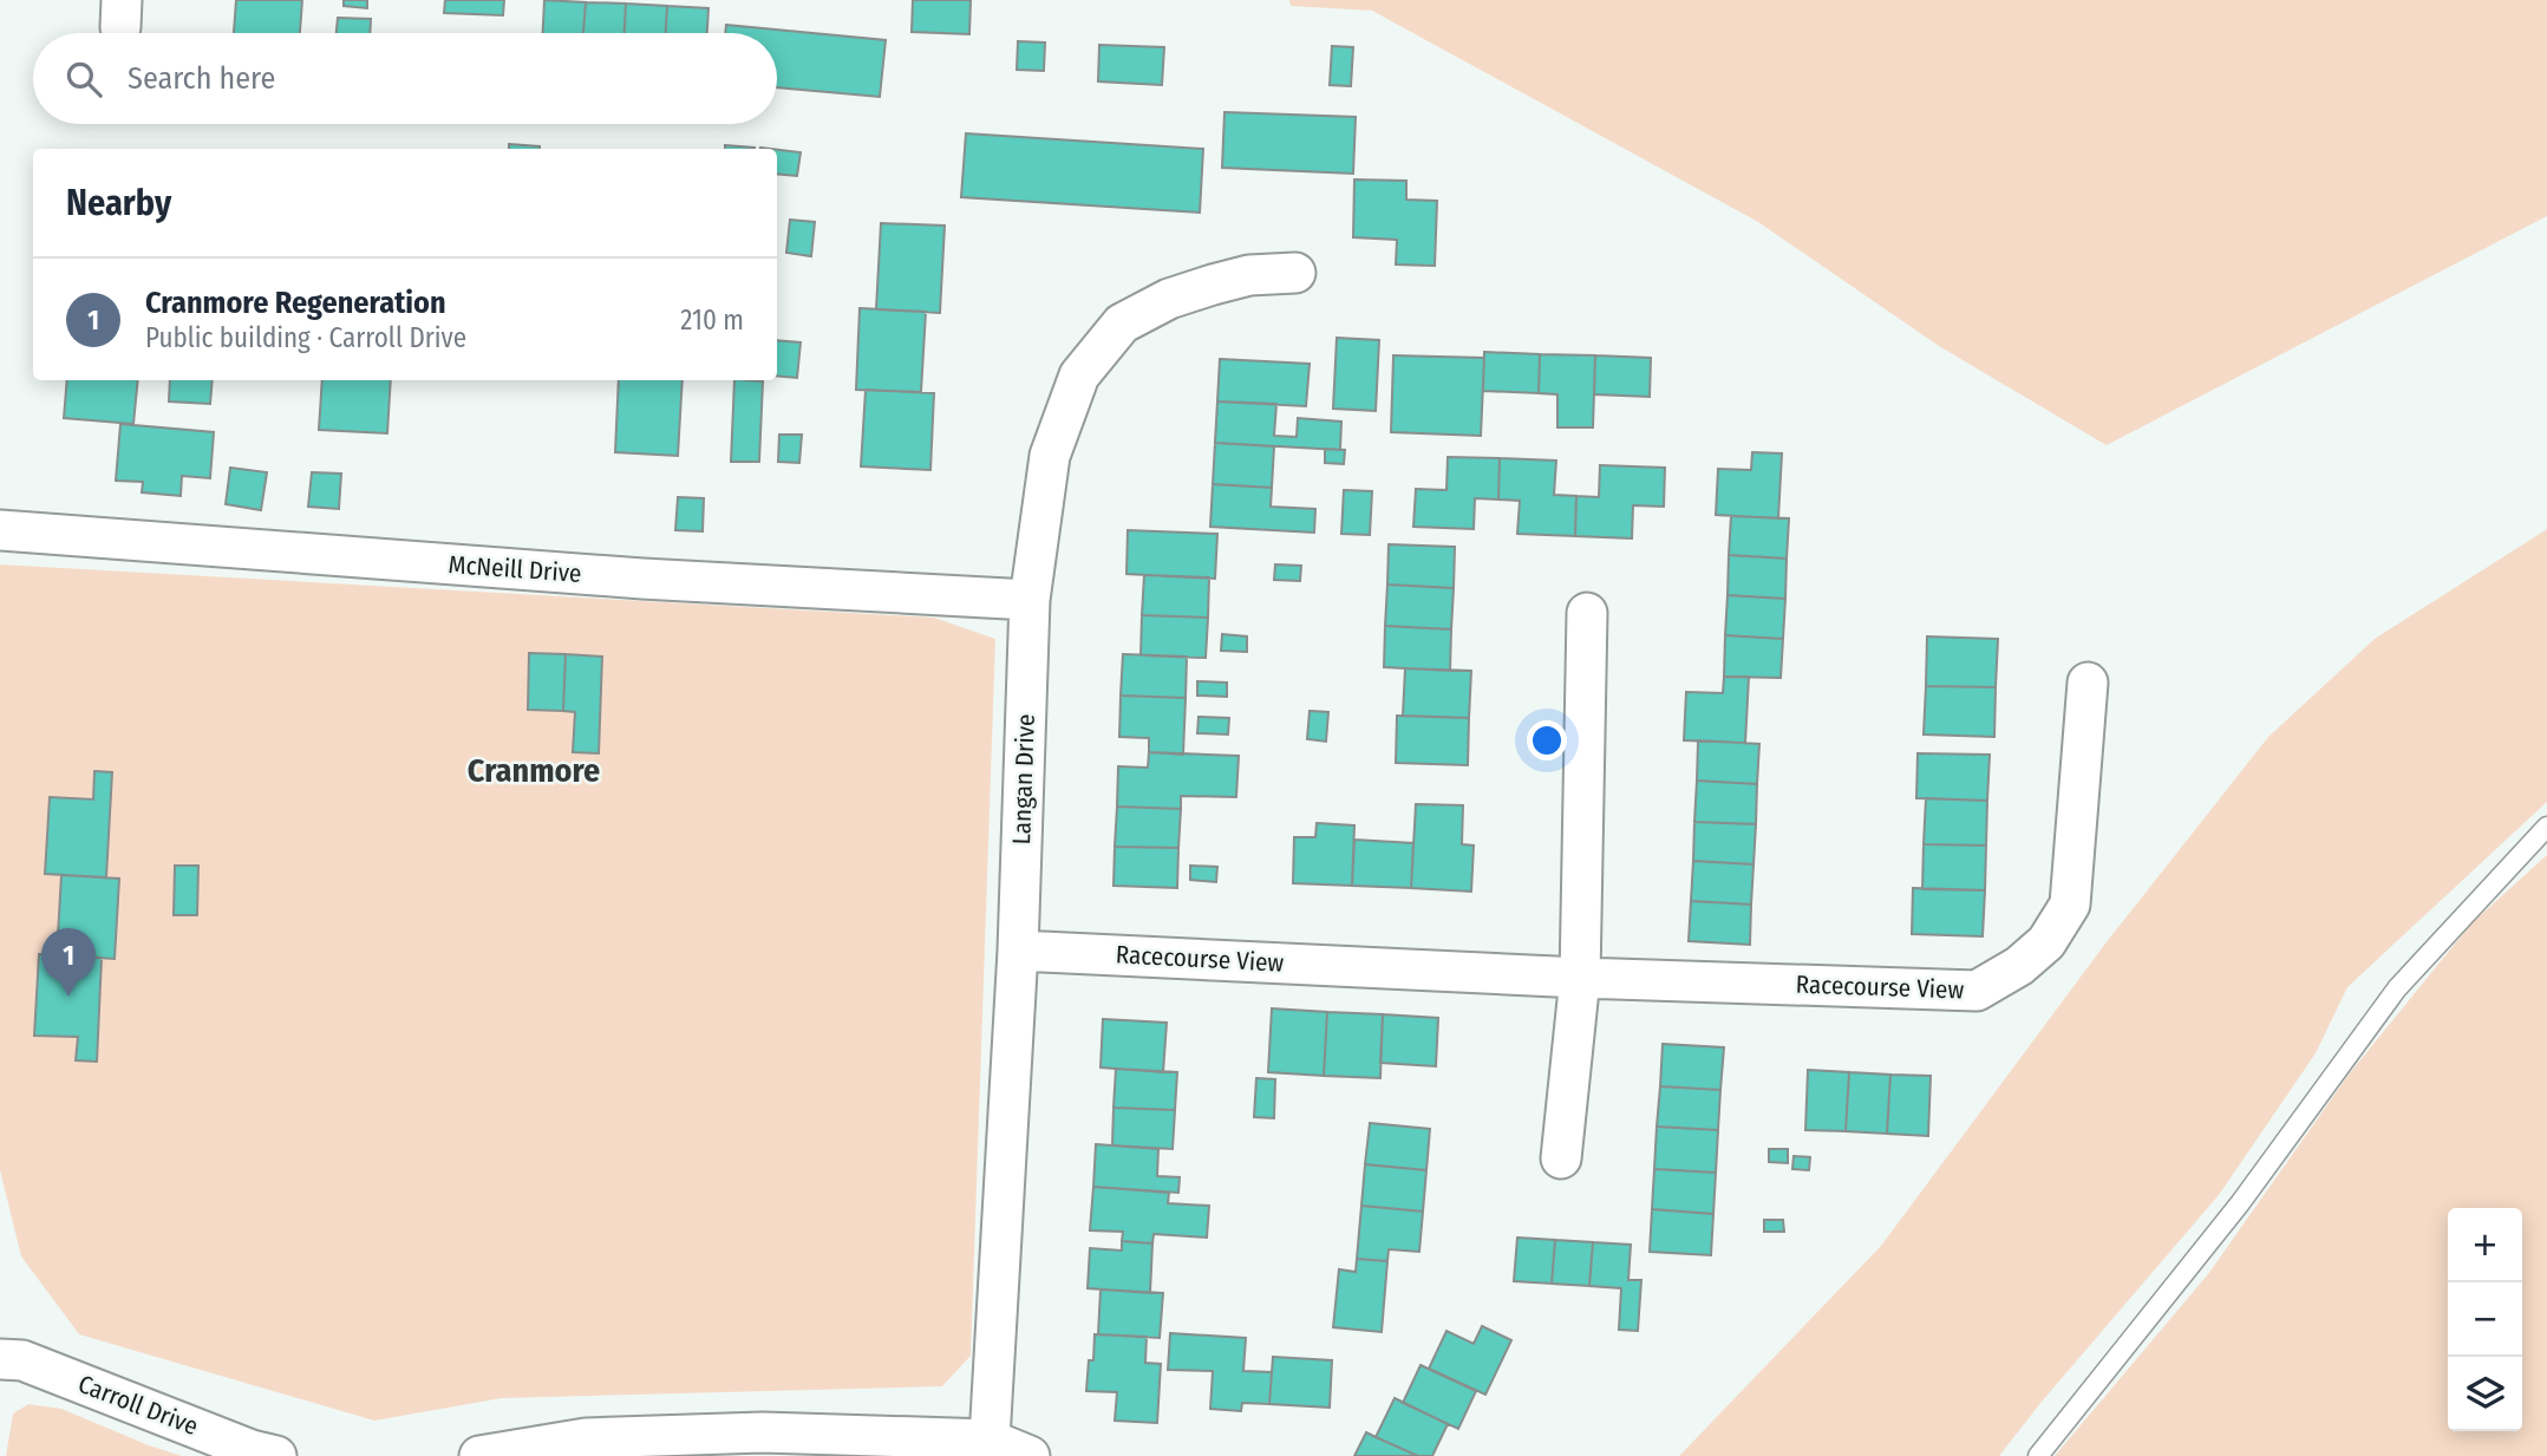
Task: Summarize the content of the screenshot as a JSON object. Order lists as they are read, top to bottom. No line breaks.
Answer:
{"streets":{"street":["McNeill Drive","Langan Drive","Racecourse View","Carroll Drive"]},"crossings":[["McNeill Drive","Langan Drive"],["Langan Drive","Racecourse View"]],"districts":["Cranmore"],"page":{"search":"Search here","heading":"Nearby","list":[{"mark":"1","name":"Cranmore Regeneration","note":"Public building · Carroll Drive","value":"210 m"}],"pins":"1","map_buttons":["+","−"]}}
